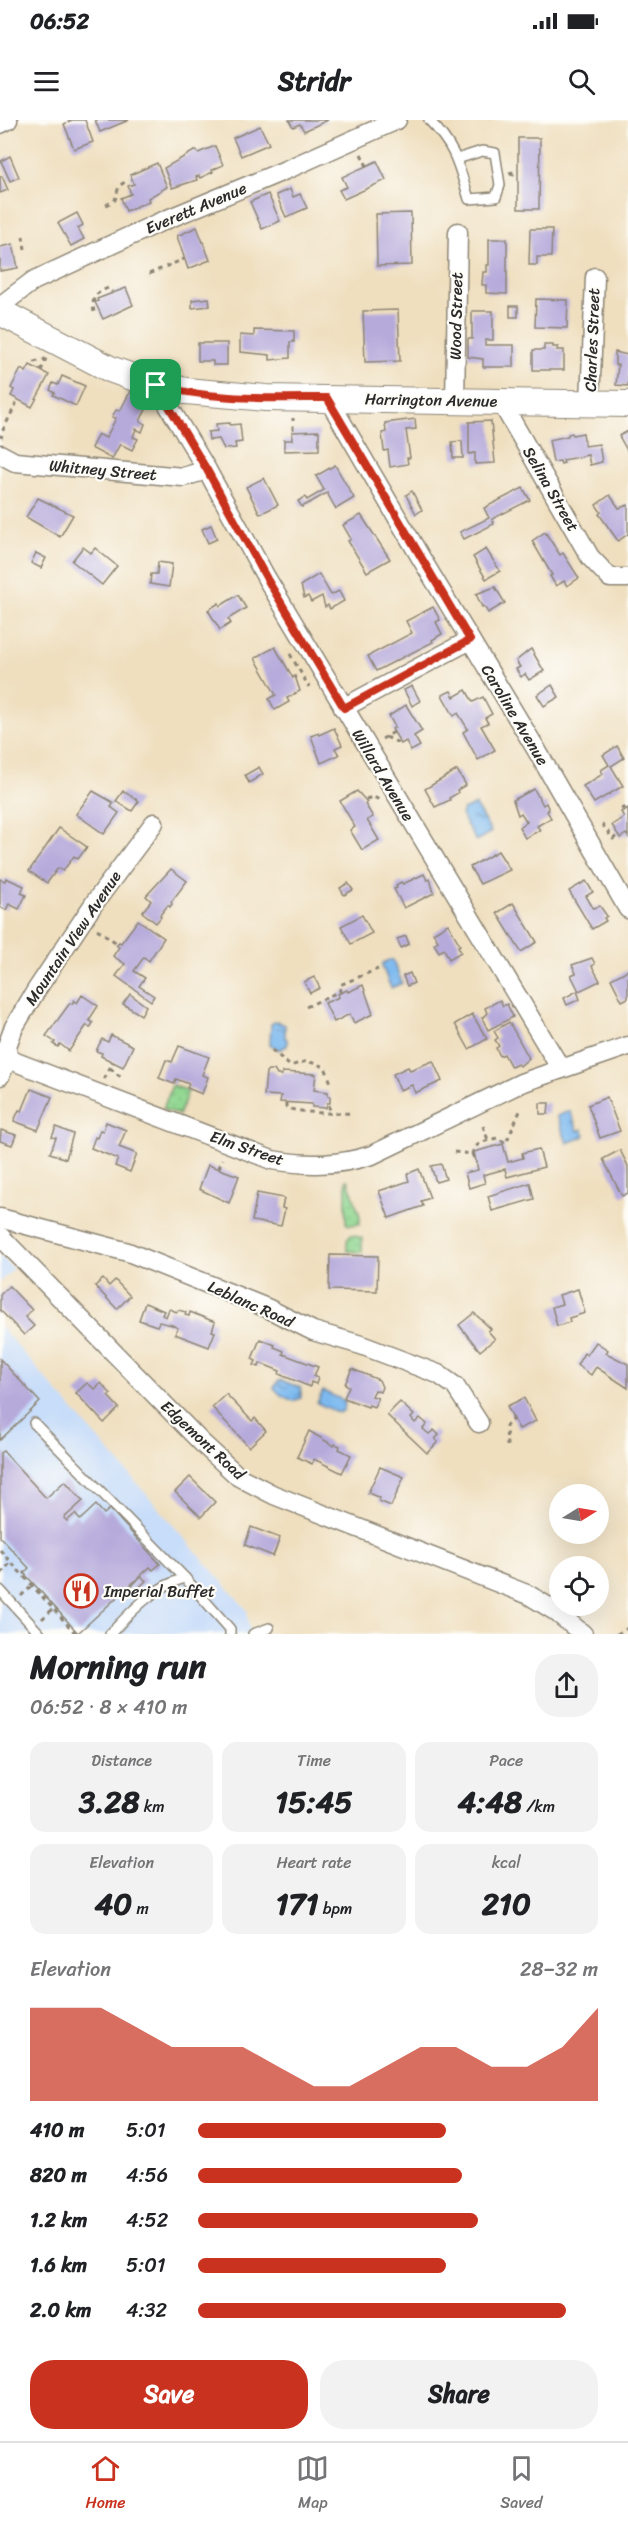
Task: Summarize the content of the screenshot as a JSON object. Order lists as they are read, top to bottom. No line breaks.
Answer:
{"streets":{"main road":["Harrington Avenue"],"street":["Everett Avenue","Wood Street","Charles Street","Whitney Street","Selina Street","Caroline Avenue","Willard Avenue","Mountain View Avenue","Elm Street","Leblanc Road","Edgemont Road"]},"crossings":[["Wood Street","Harrington Avenue"],["Charles Street","Harrington Avenue"],["Harrington Avenue","Selina Street"],["Harrington Avenue","Caroline Avenue"],["Harrington Avenue","Willard Avenue"],["Whitney Street","Willard Avenue"],["Willard Avenue","Elm Street"],["Mountain View Avenue","Elm Street"]],"places":{"restaurant":["Imperial Buffet"]},"north":"right","page":{"status":"06:52","header":"Stridr","heading":["Morning run","06:52 · 8 × 410 m"],"stats":[["Distance","3.28 km"],["Time","15:45"],["Pace","4:48 /km"],["Elevation","40 m"],["Heart rate","171 bpm"],["kcal","210"]],"chart":["Elevation","28–32 m"],"list":[{"name":"410 m","note":"5:01"},{"name":"820 m","note":"4:56"},{"name":"1.2 km","note":"4:52"},{"name":"1.6 km","note":"5:01"},{"name":"2.0 km","note":"4:32"}],"buttons":["Save","Share"],"tabs":["Home","Map","Saved"]}}
